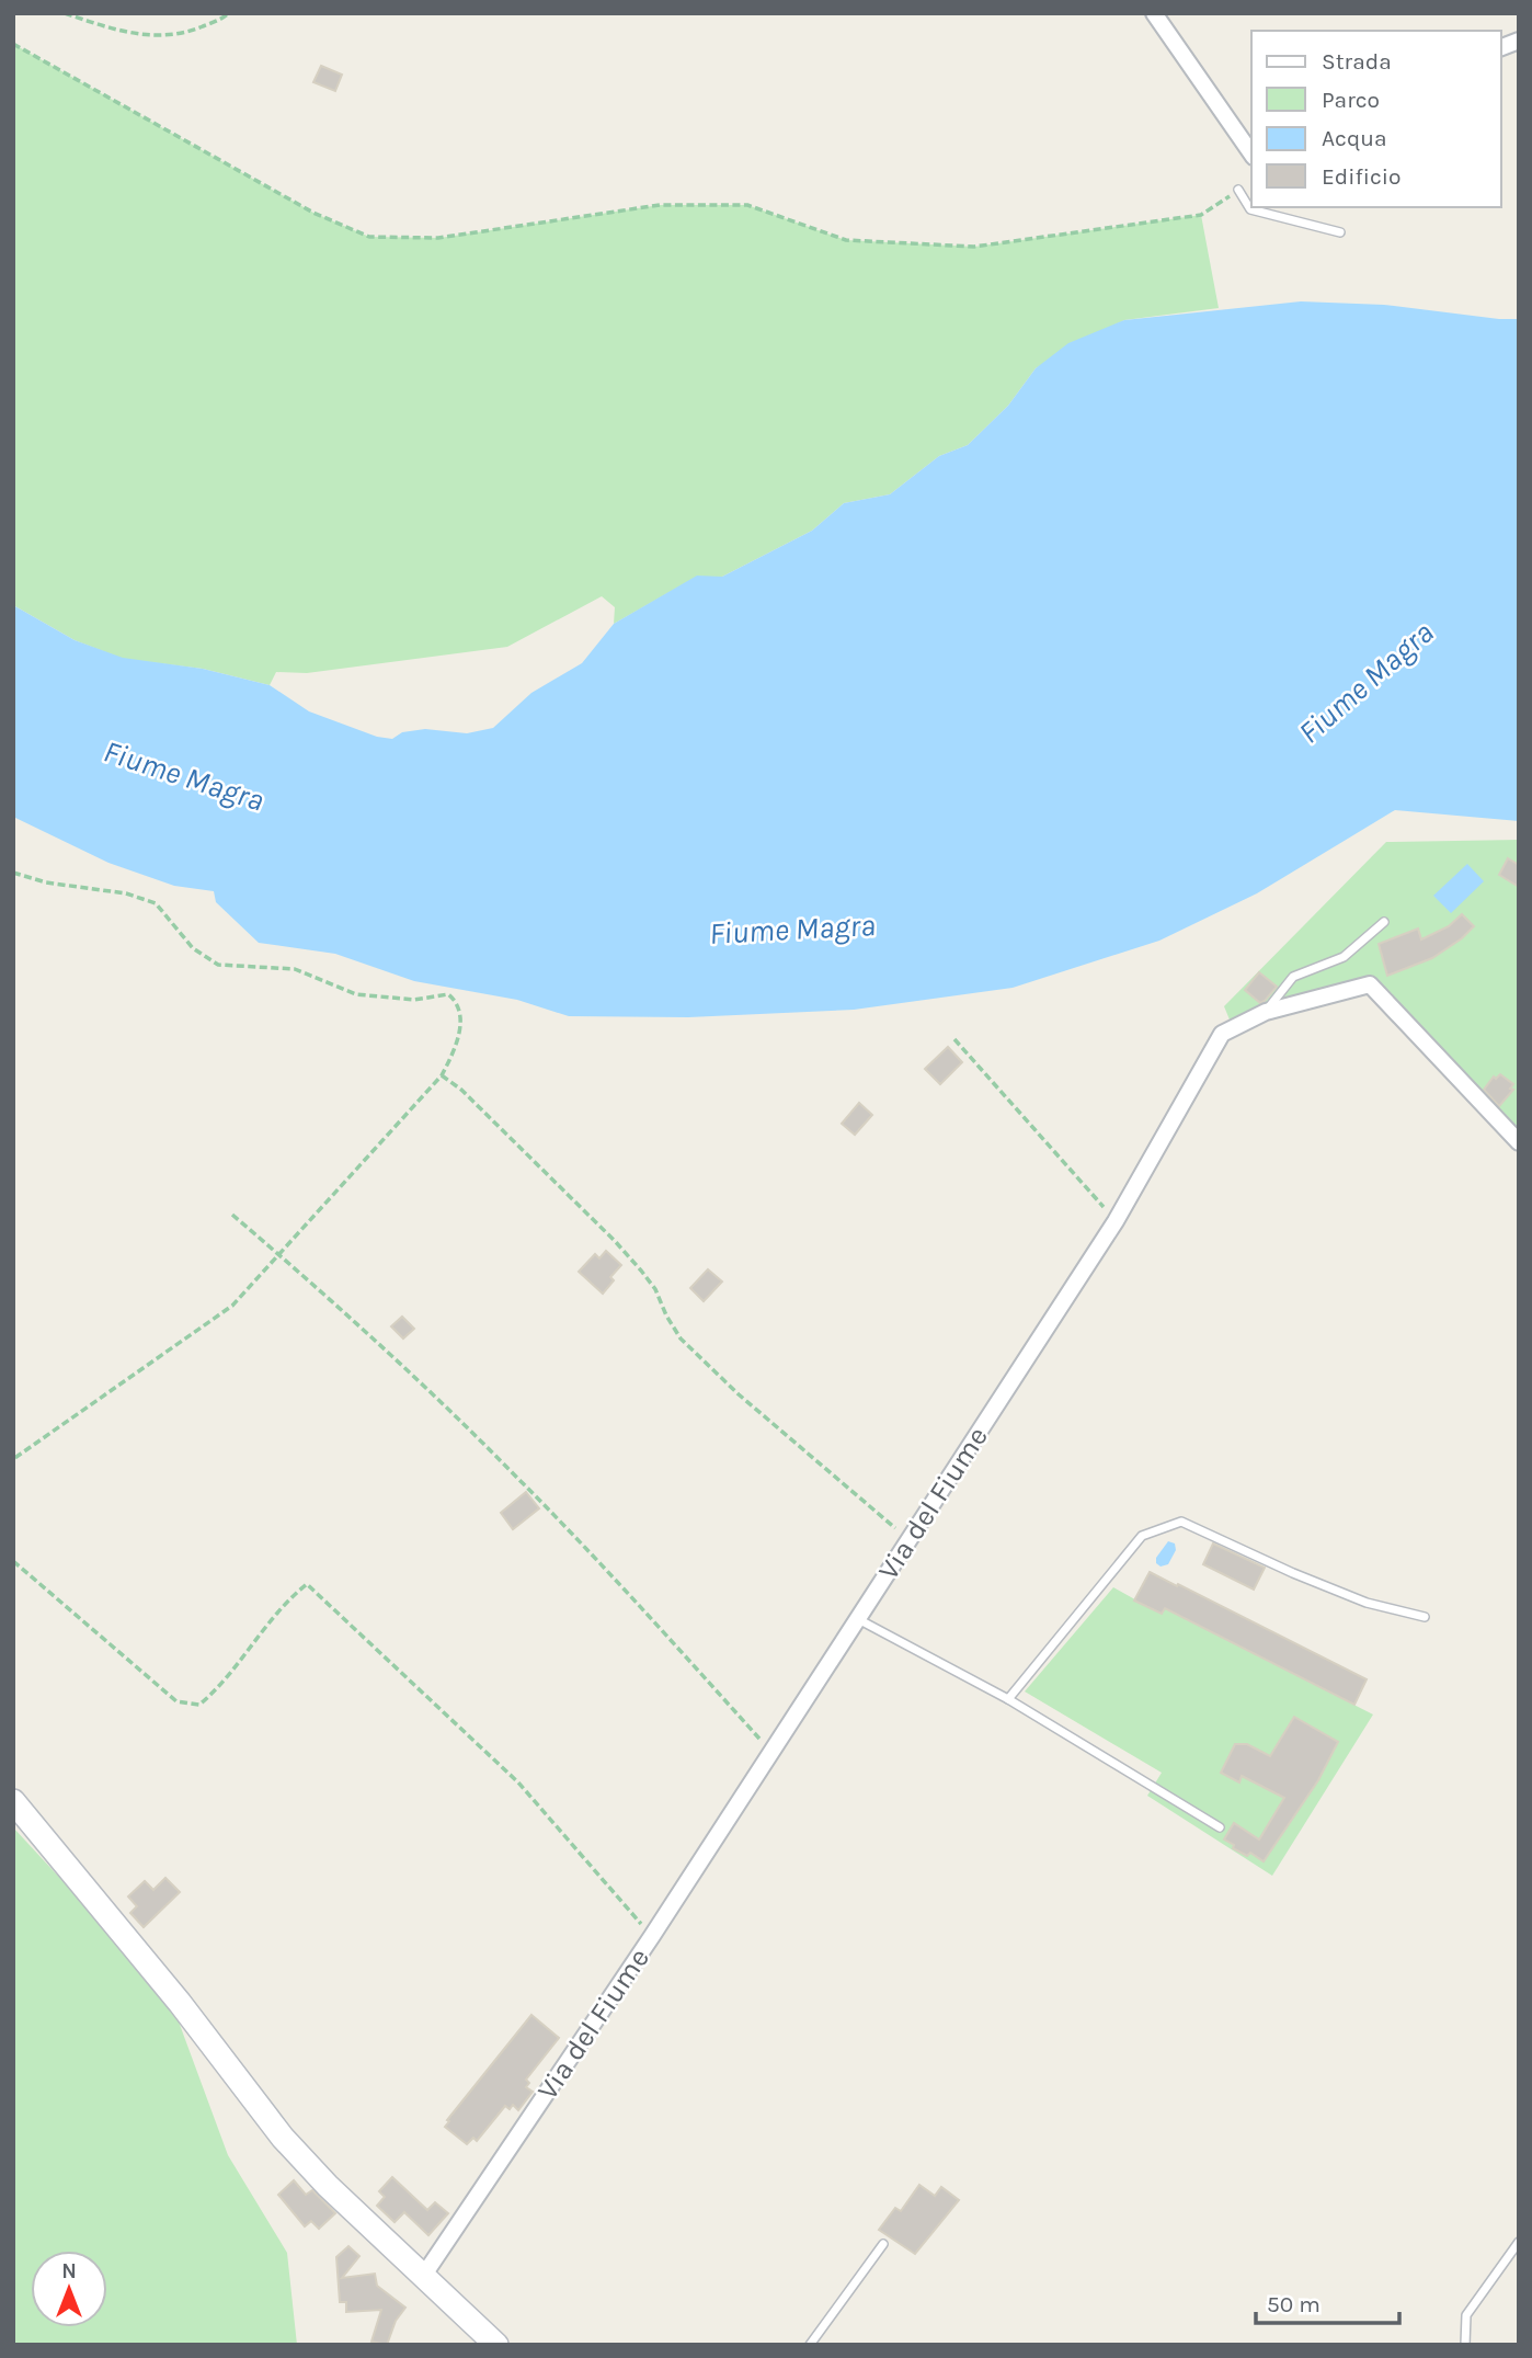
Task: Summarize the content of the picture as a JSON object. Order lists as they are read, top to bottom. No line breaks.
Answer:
{"streets":{"street":["Via del Fiume"]},"water":["Fiume Magra"],"legend":["Strada","Parco","Acqua","Edificio"],"scale_bar":"50 m","north":"top"}
